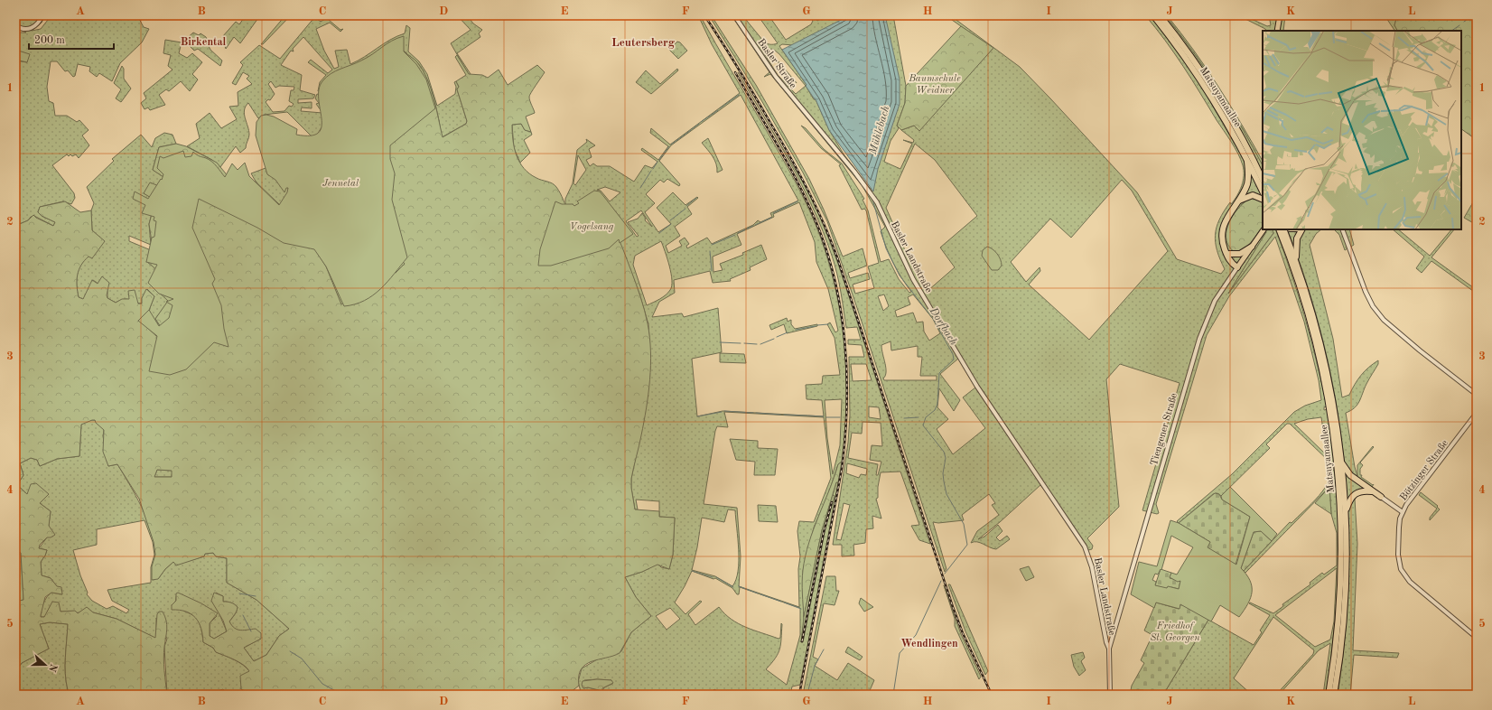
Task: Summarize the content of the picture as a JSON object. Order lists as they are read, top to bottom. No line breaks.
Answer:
{"streets":{"highway":["Matsuyamaallee"],"main road":["Tiengener Straße"],"street":["Basler Straße","Basler Landstraße","Bötzinger Straße"]},"crossings":[["Basler Straße","Basler Landstraße"],["Basler Landstraße","Tiengener Straße"]],"districts":["Birkental","Leutersberg","Wendlingen"],"water":["Mühlebach","Dorfbach"],"parks":["Baumschule Weidner","Jennetal","Vogelsang","Friedhof St. Georgen"],"scale_bar":"200 m","north":"right","grid":{"columns":["A","B","C","D","E","F","G","H","I","J","K","L"],"rows":["1","2","3","4","5"]}}
